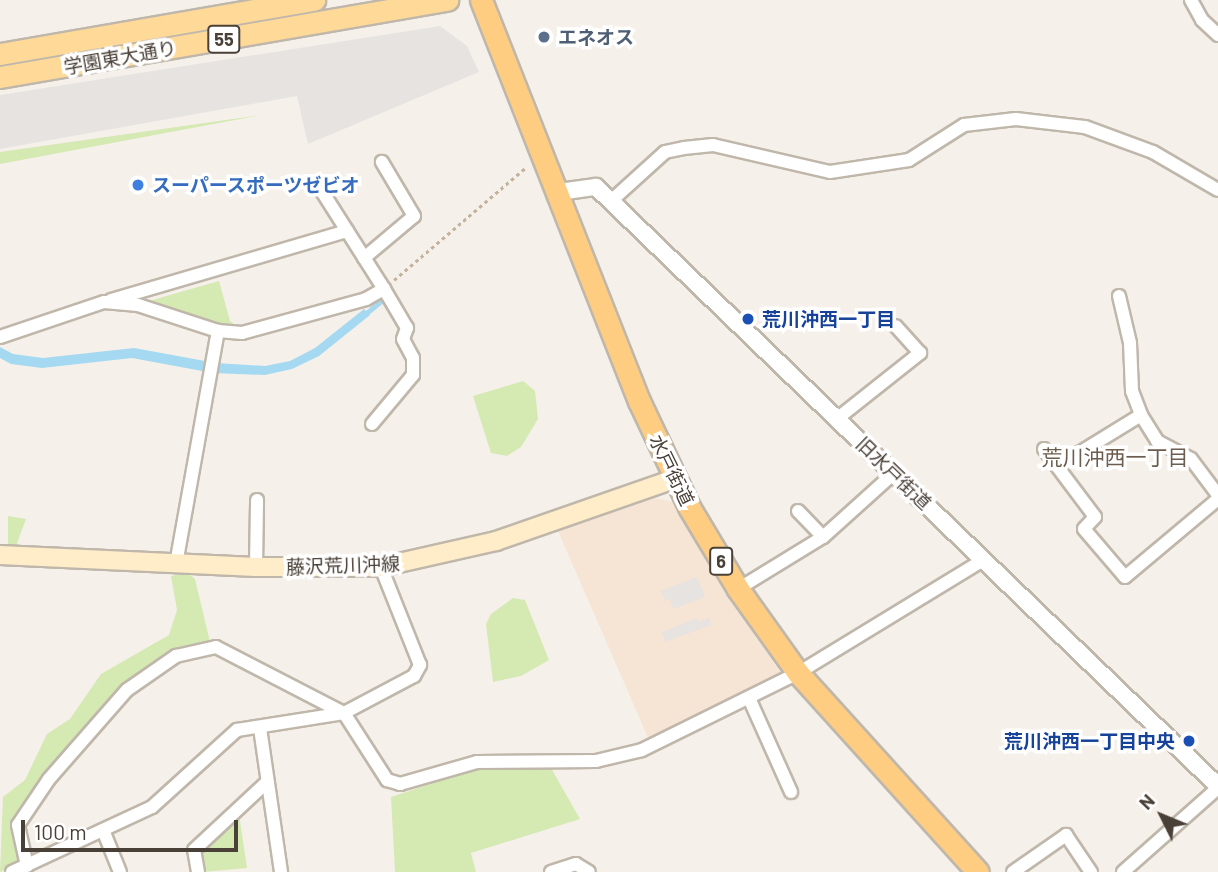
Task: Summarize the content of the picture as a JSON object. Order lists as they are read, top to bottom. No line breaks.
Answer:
{"streets":{"highway":["水戸街道","6"],"main road":["55","学園東大通り","藤沢荒川沖線"],"street":["旧水戸街道"]},"crossings":[["水戸街道","旧水戸街道"],["水戸街道","藤沢荒川沖線"]],"districts":["荒川沖西一丁目"],"places":["エネオス","スーパースポーツゼビオ","荒川沖西一丁目","荒川沖西一丁目中央"],"scale_bar":"100 m","north":"top left"}
